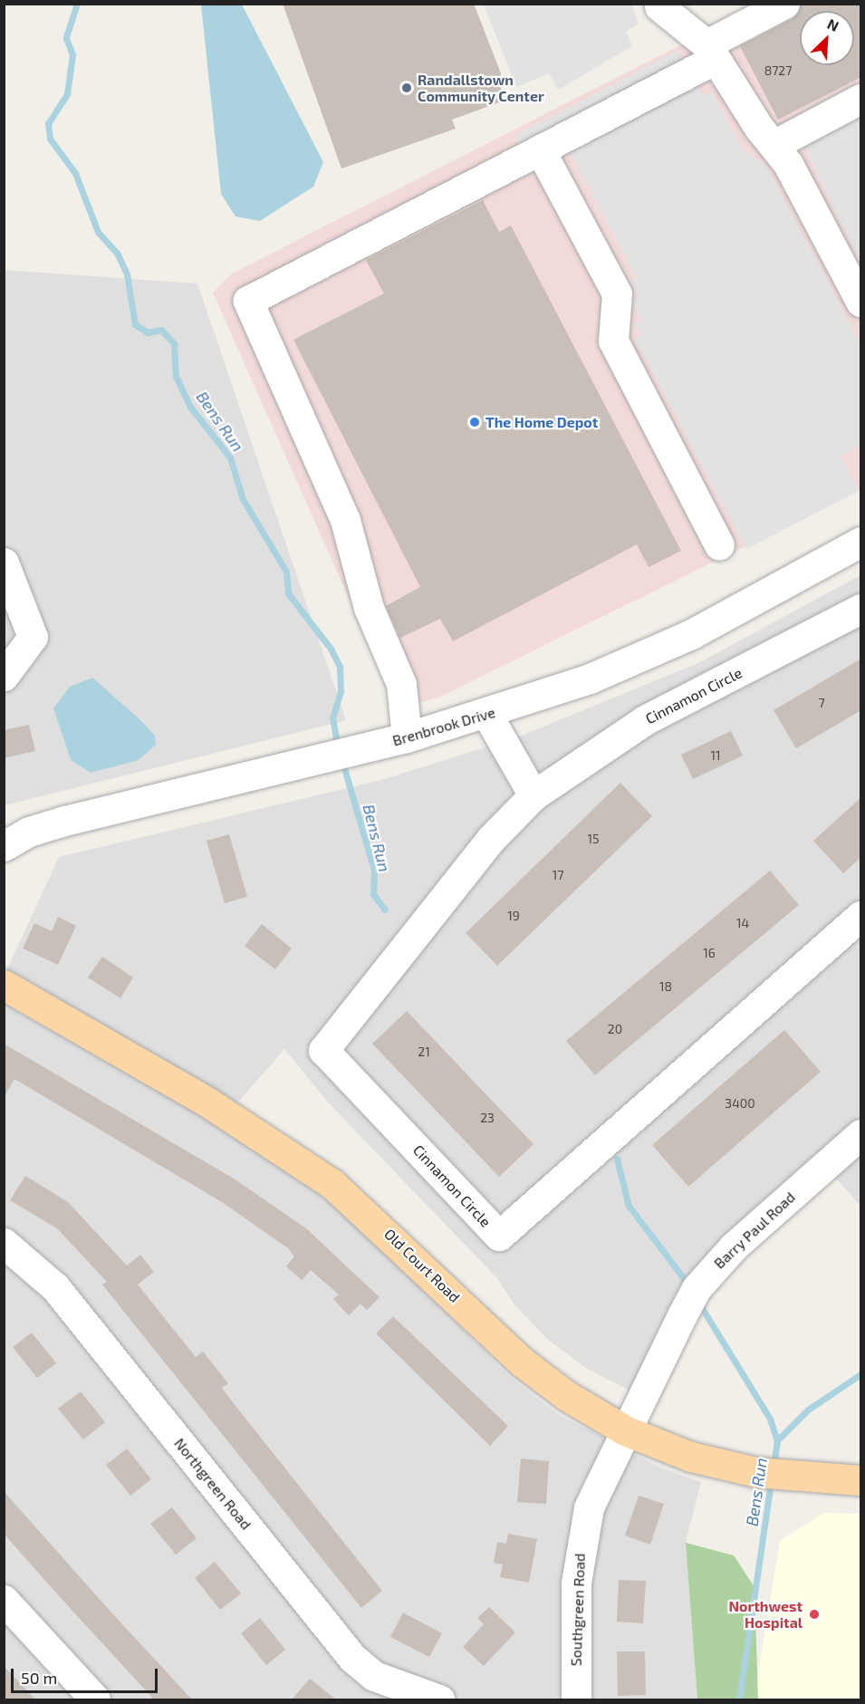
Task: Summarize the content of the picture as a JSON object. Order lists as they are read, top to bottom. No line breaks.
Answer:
{"streets":{"main road":["Old Court Road"],"street":["Cinnamon Circle","Brenbrook Drive","Barry Paul Road","Northgreen Road","Southgreen Road"]},"crossings":[["Barry Paul Road","Old Court Road"],["Barry Paul Road","Southgreen Road"],["Old Court Road","Southgreen Road"]],"water":["Bens Run"],"places":["Randallstown Community Center","The Home Depot","Northwest Hospital"],"house_numbers":["8727","7","11","15","17","19","14","16","18","20","21","3400","23"],"scale_bar":"50 m","north":"top right"}
